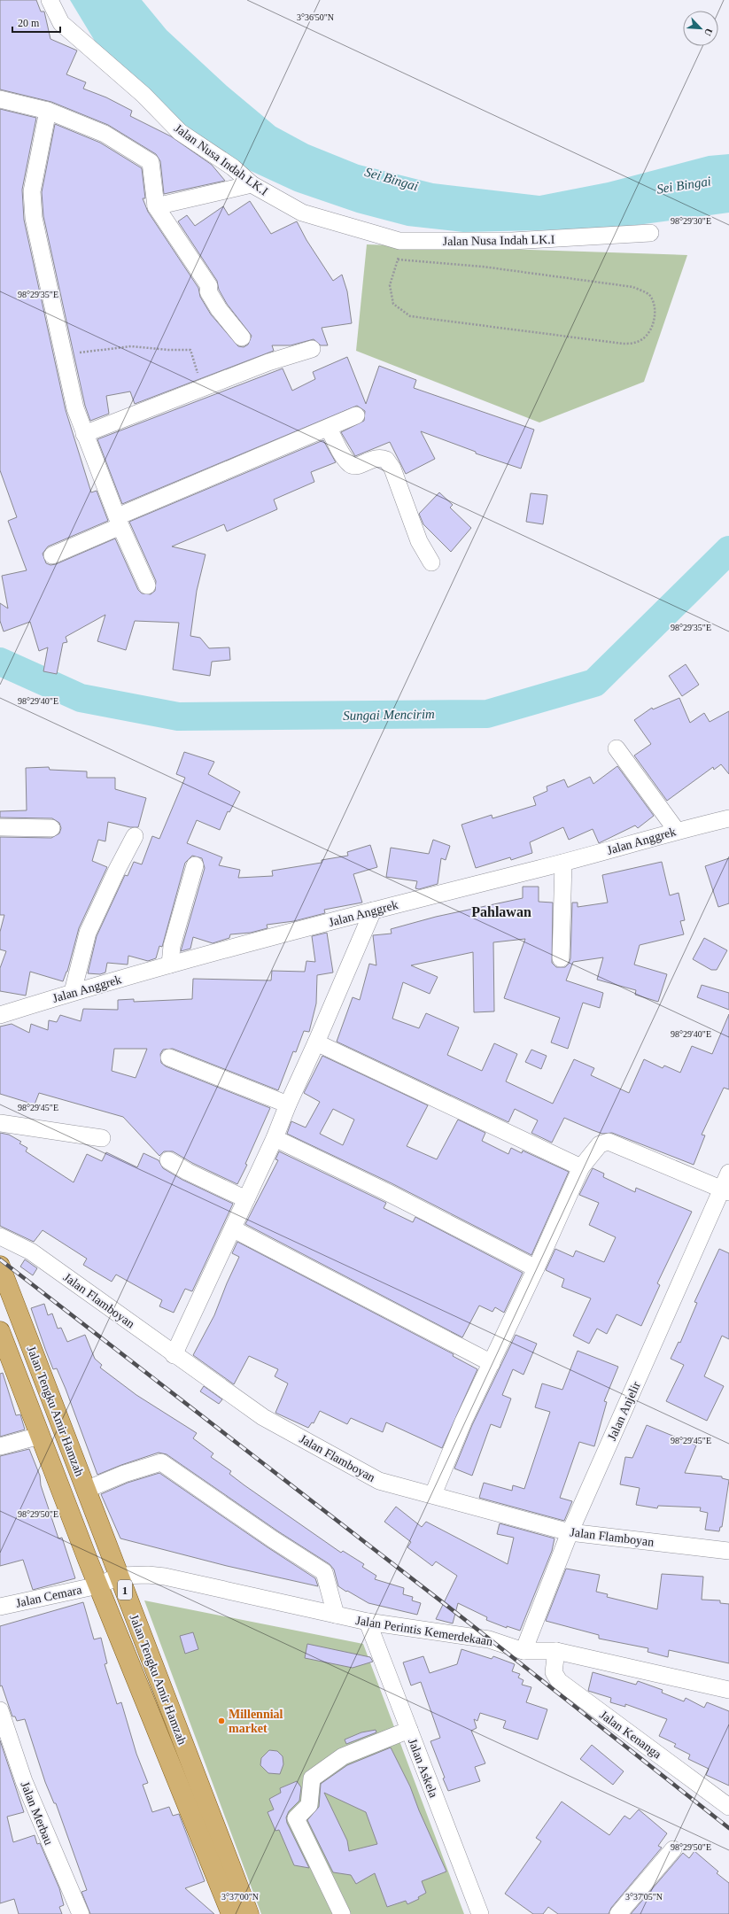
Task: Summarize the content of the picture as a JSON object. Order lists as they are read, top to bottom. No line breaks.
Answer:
{"streets":{"main road":["Jalan Tengku Amir Hamzah","1"],"street":["Jalan Nusa Indah LK.I","Jalan Anggrek","Jalan Flamboyan","Jalan Anjelir","Jalan Cemara","Jalan Perintis Kemerdekaan","Jalan Kenanga","Jalan Askela","Jalan Merbau"]},"crossings":[["Jalan Flamboyan","Jalan Anjelir"],["Jalan Tengku Amir Hamzah","Jalan Cemara"],["Jalan Tengku Amir Hamzah","Jalan Perintis Kemerdekaan"],["Jalan Anjelir","Jalan Perintis Kemerdekaan"],["Jalan Cemara","Jalan Perintis Kemerdekaan"],["Jalan Perintis Kemerdekaan","Jalan Kenanga"],["Jalan Perintis Kemerdekaan","Jalan Askela"]],"districts":["Pahlawan"],"water":["Sei Bingai","Sungai Mencirim"],"places":["Millennial market"],"scale_bar":"20 m","north":"bottom right","coordinates":["3°36'50\"N","98°29'30\"E","98°29'35\"E","98°29'40\"E","98°29'45\"E","98°29'50\"E","3°37'00\"N","3°37'05\"N"]}
